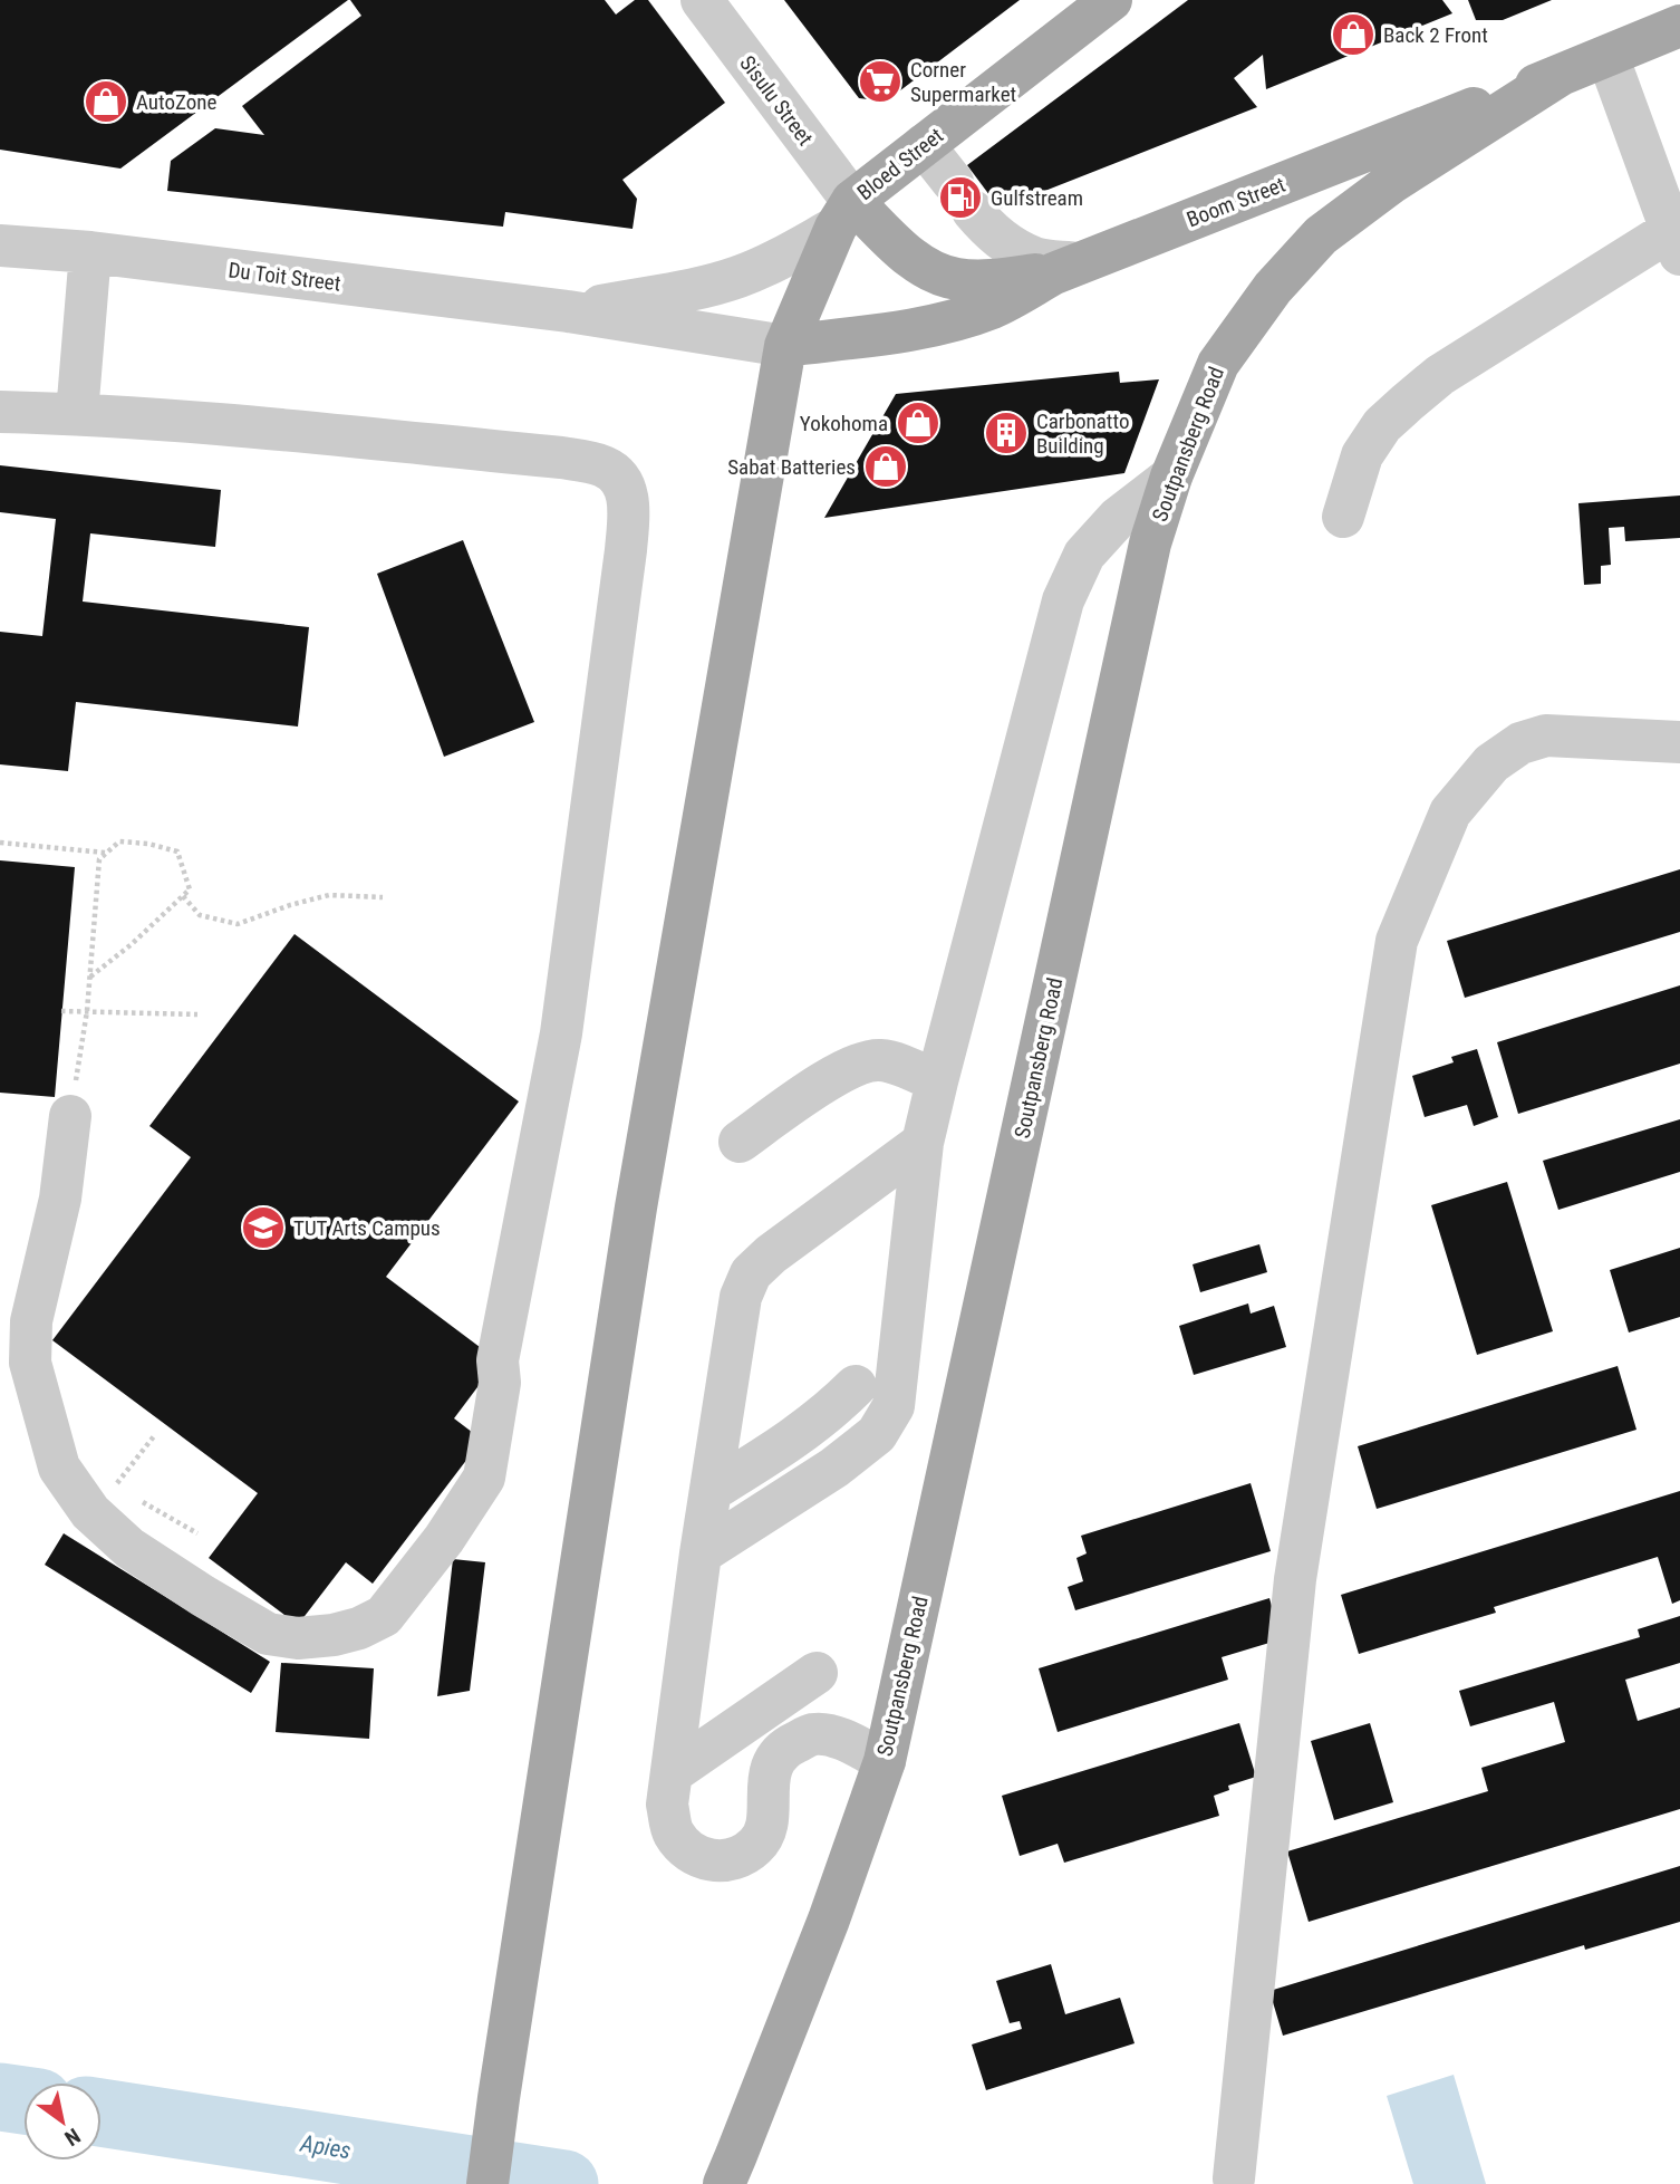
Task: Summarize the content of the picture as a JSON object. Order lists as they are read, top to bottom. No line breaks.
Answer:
{"streets":{"main road":["Bloed Street","Boom Street","Soutpansberg Road"],"street":["Sisulu Street","Du Toit Street"]},"crossings":[["Sisulu Street","Bloed Street"],["Sisulu Street","Du Toit Street"],["Bloed Street","Boom Street"],["Bloed Street","Du Toit Street"],["Boom Street","Du Toit Street"],["Boom Street","Soutpansberg Road"]],"water":["Apies"],"places":{"shop":["Back 2 Front","AutoZone","Yokohoma","Sabat Batteries"],"supermarket":["Corner Supermarket"],"fuel station":["Gulfstream"],"building":["Carbonatto Building"],"school or university":["TUT Arts Campus"]},"north":"bottom right"}
